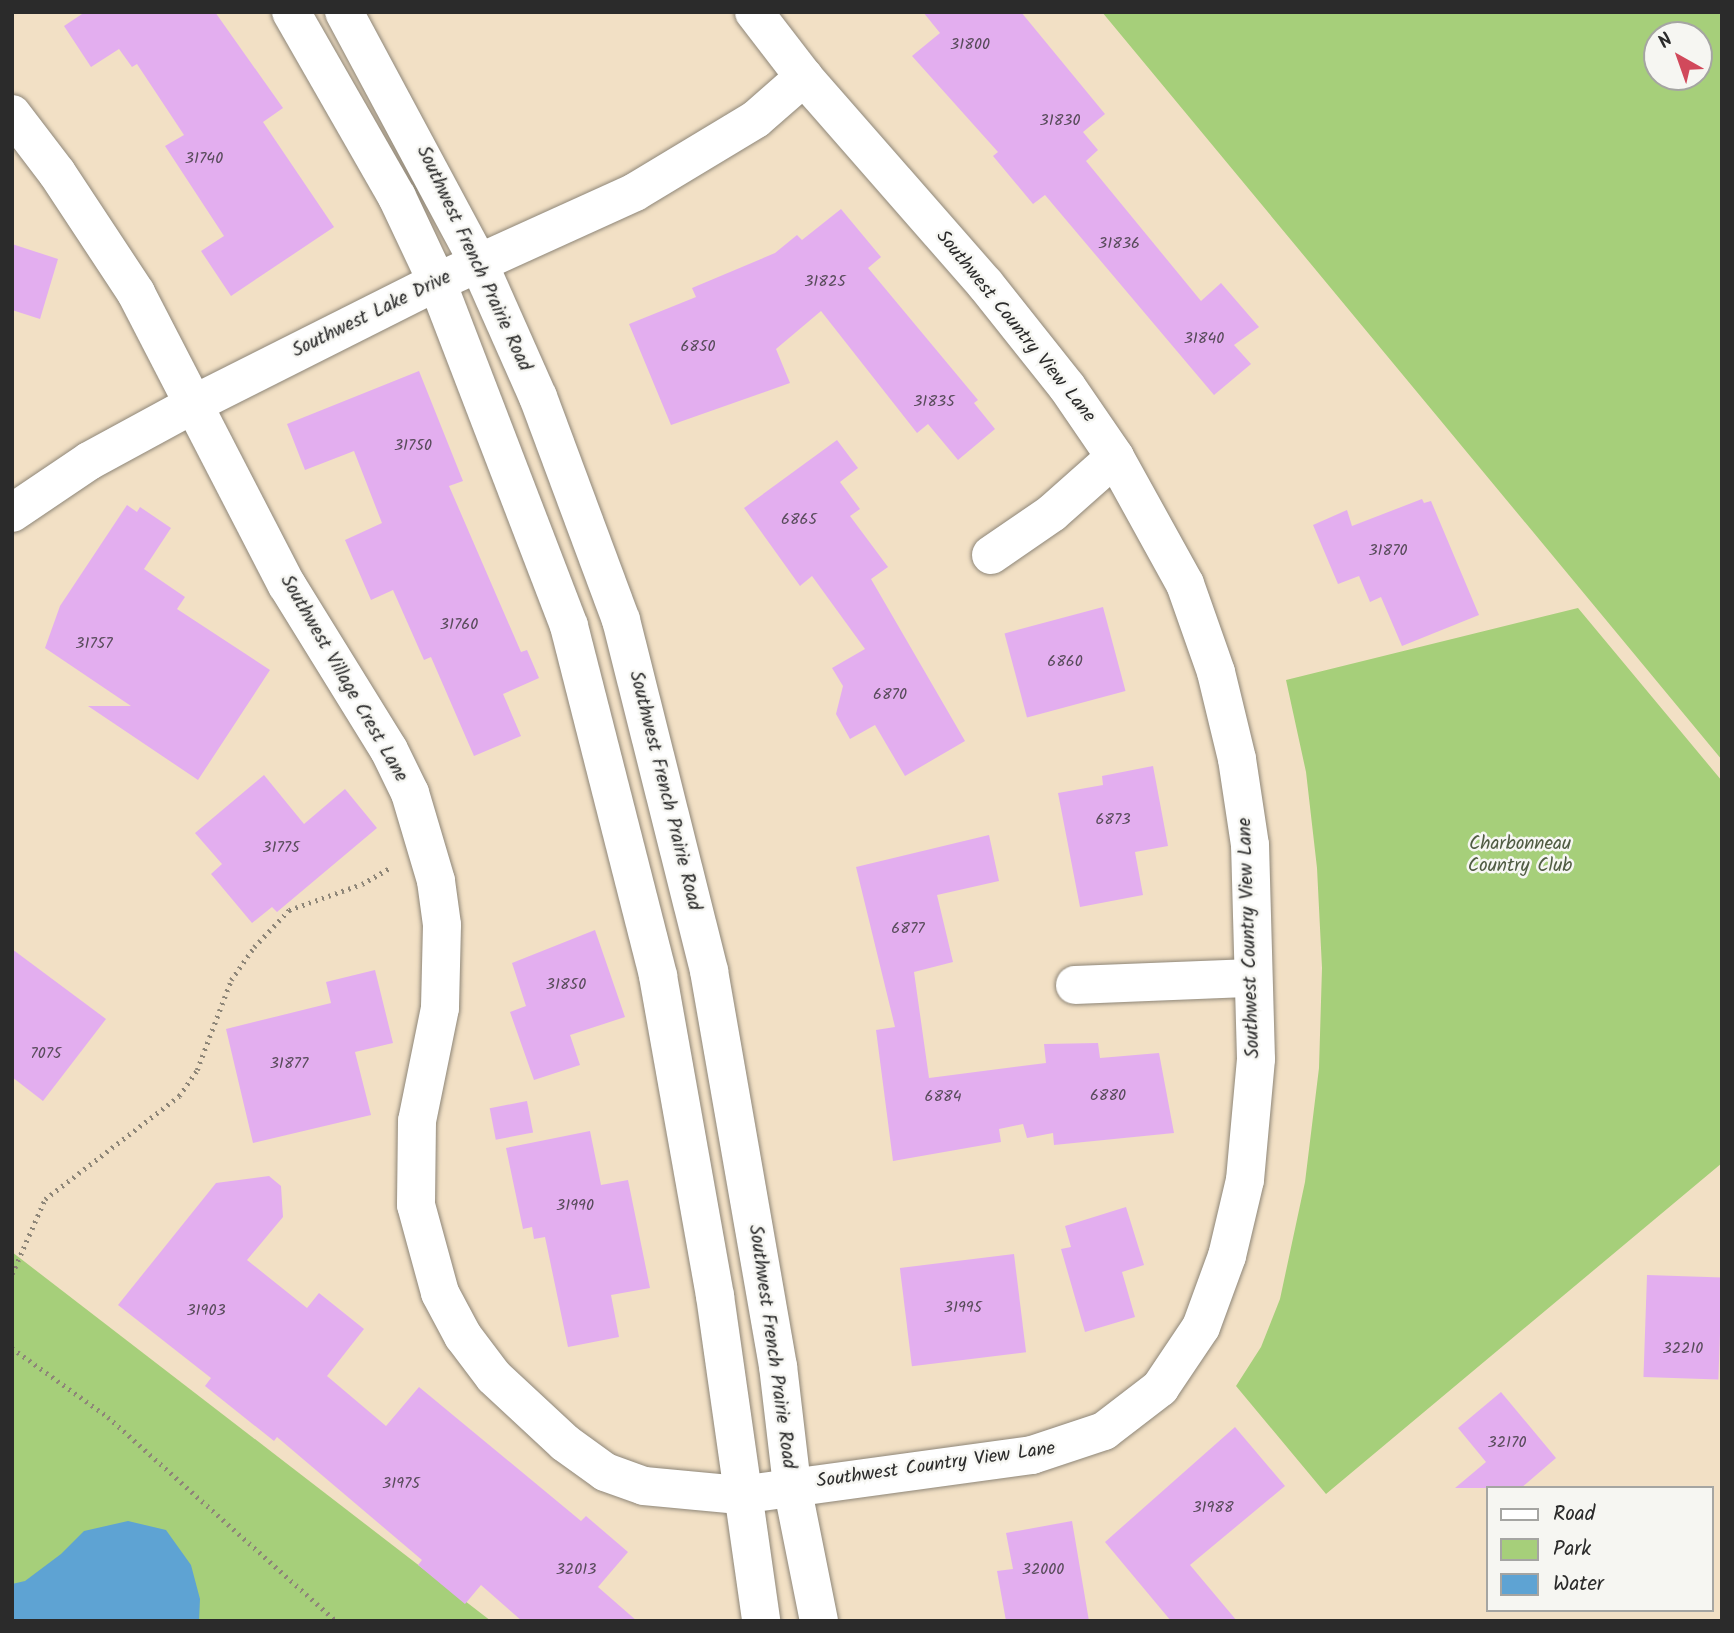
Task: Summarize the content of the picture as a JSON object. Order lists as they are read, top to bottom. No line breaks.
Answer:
{"streets":{"street":["Southwest French Prairie Road","Southwest Lake Drive","Southwest Country View Lane","Southwest Village Crest Lane"]},"crossings":[["Southwest French Prairie Road","Southwest Lake Drive"],["Southwest French Prairie Road","Southwest Country View Lane"],["Southwest Lake Drive","Southwest Country View Lane"],["Southwest Lake Drive","Southwest Village Crest Lane"],["Southwest Country View Lane","Southwest Village Crest Lane"]],"parks":["Charbonneau Country Club"],"house_numbers":["31800","31830","31740","31836","31825","31840","6850","31835","31750","6865","31870","31760","31757","6860","6870","6873","31775","6877","31850","7075","31877","6880","6884","31990","31995","31903","32210","32170","31975","31988","32013","32000"],"legend":["Road","Park","Water"],"north":"top left"}
